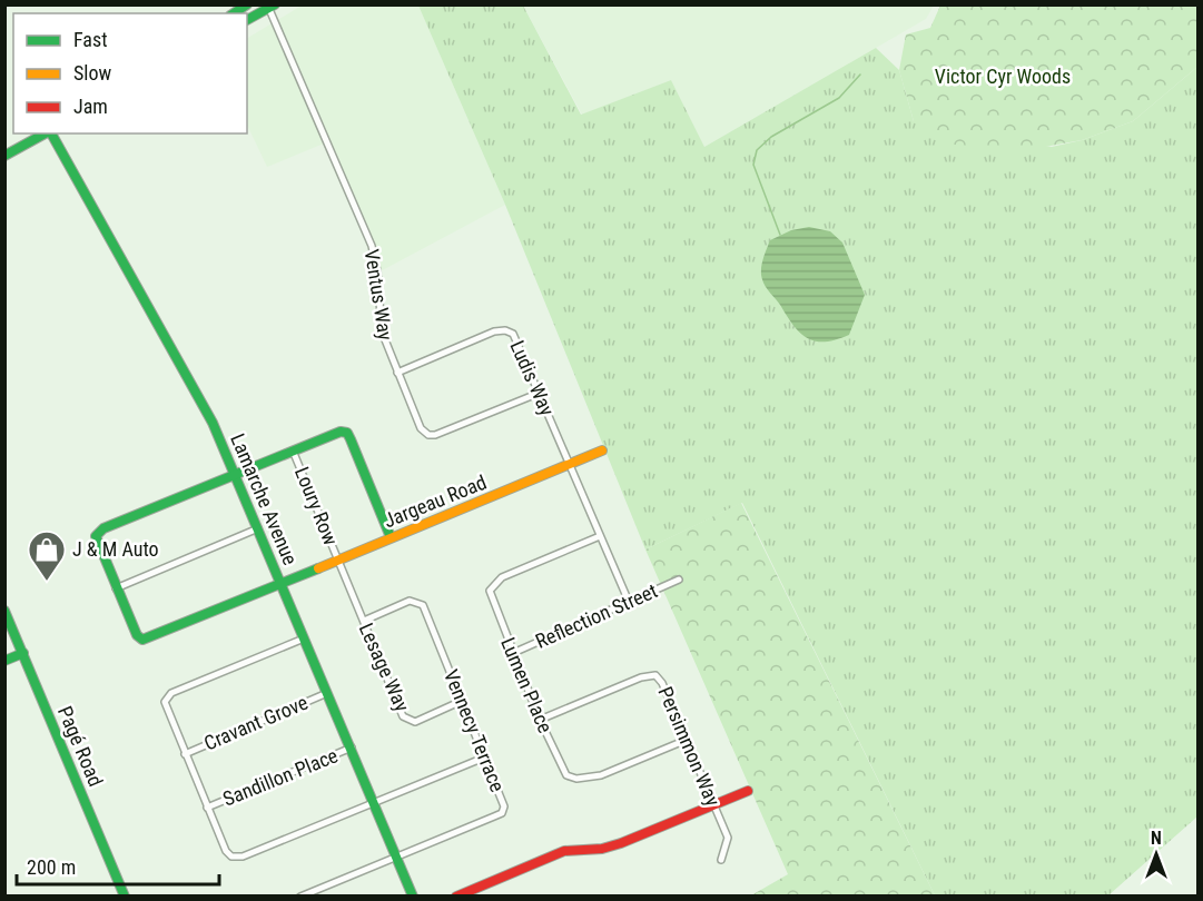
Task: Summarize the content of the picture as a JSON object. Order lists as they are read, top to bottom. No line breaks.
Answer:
{"streets":{"street":["Ventus Way","Ludis Way","Lamarche Avenue","Jargeau Road","Loury Row","Reflection Street","Lesage Way","Lumen Place","Cravant Grove","Vennecy Terrace","Pagé Road","Persimmon Way","Sandillon Place"]},"crossings":[["Ventus Way","Ludis Way"],["Ludis Way","Jargeau Road"],["Ludis Way","Reflection Street"],["Ludis Way","Lumen Place"],["Lamarche Avenue","Jargeau Road"],["Lamarche Avenue","Cravant Grove"],["Lamarche Avenue","Vennecy Terrace"],["Lamarche Avenue","Sandillon Place"],["Jargeau Road","Loury Row"],["Jargeau Road","Lesage Way"],["Loury Row","Lesage Way"],["Reflection Street","Lumen Place"],["Lesage Way","Vennecy Terrace"],["Lumen Place","Persimmon Way"]],"parks":["Victor Cyr Woods"],"places":{"shop":["J & M Auto"]},"legend":["Fast","Slow","Jam"],"scale_bar":"200 m","north":"top"}
